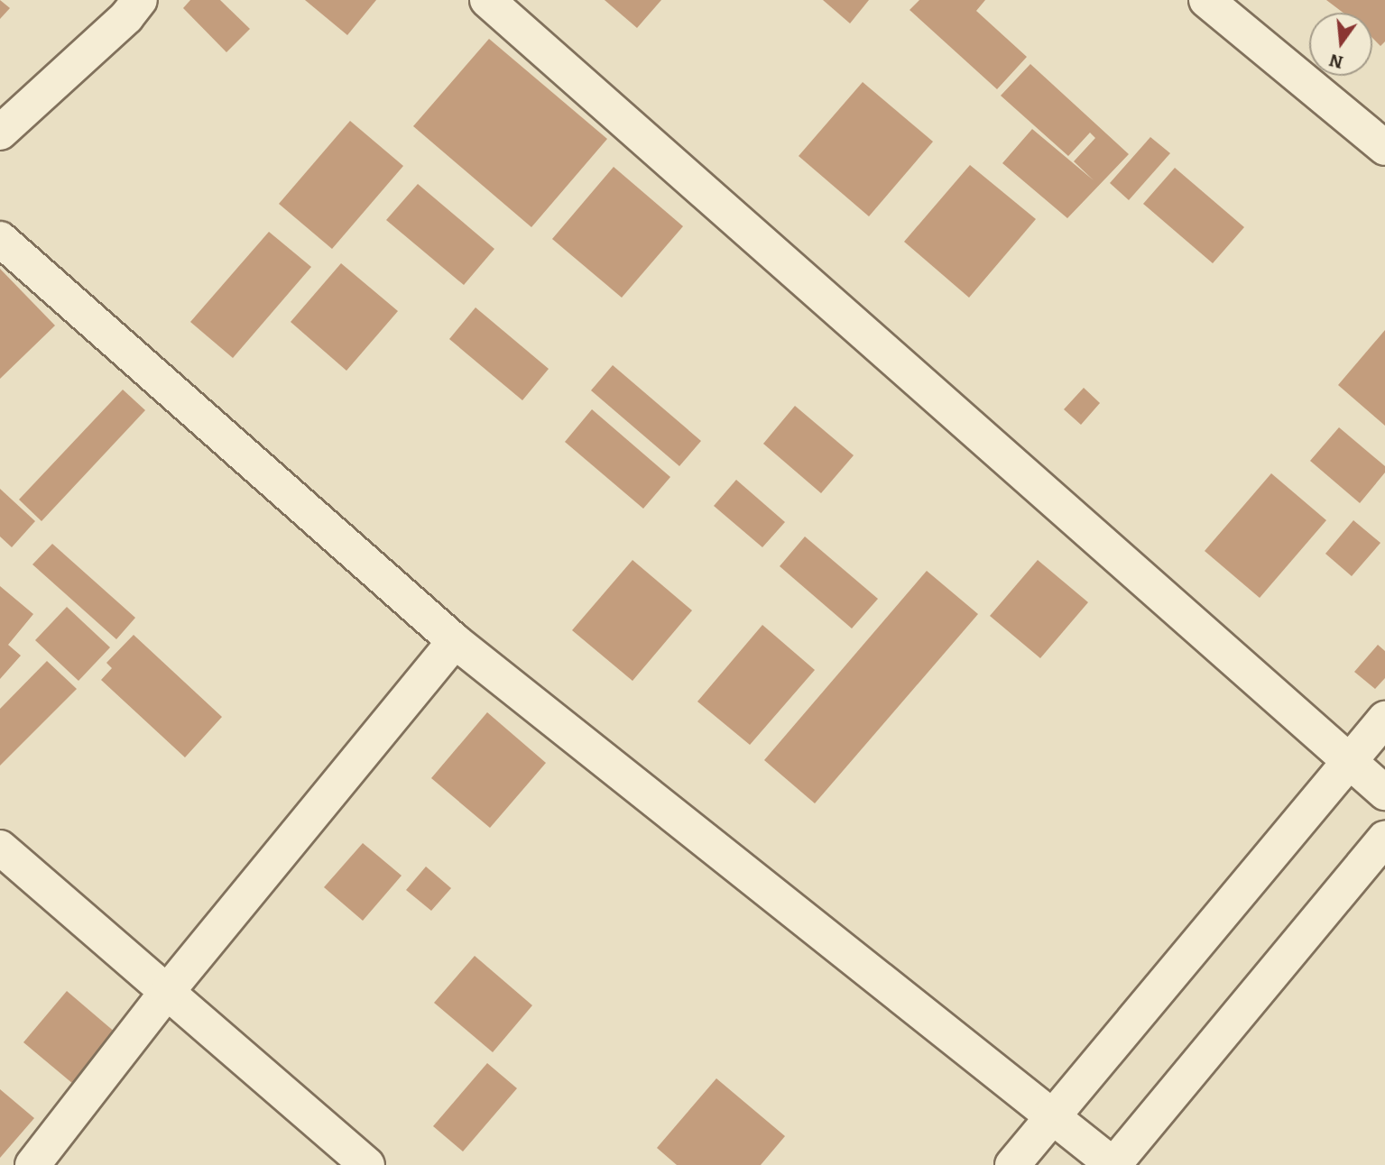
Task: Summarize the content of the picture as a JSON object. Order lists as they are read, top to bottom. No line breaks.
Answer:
{"north":"bottom"}
